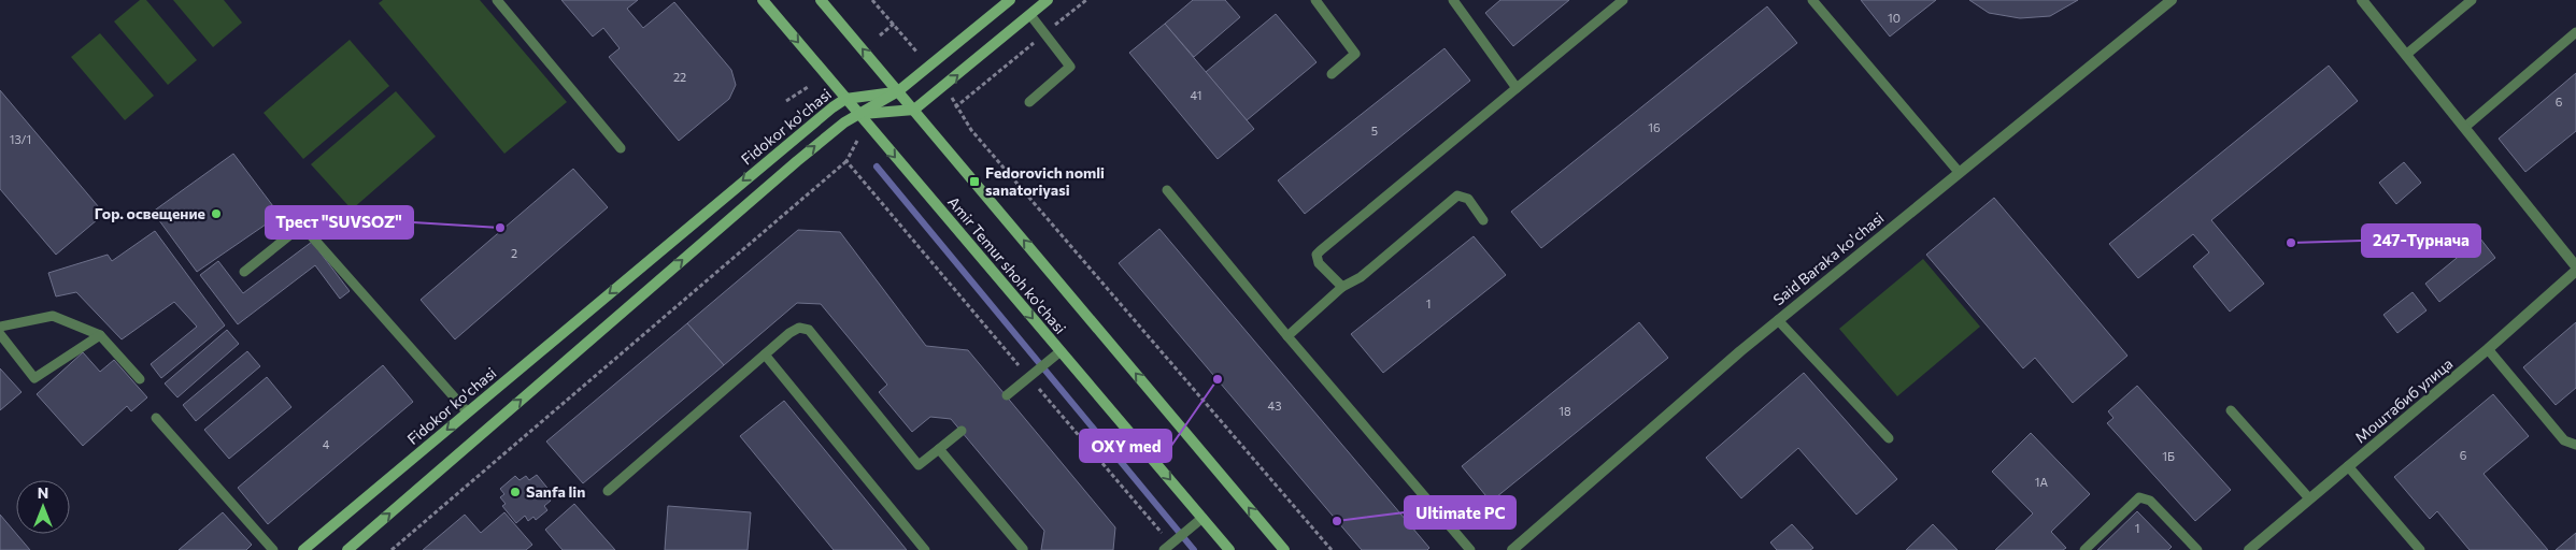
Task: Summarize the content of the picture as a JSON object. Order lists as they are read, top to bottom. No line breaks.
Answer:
{"streets":{"main road":["Fidokor ko'chasi","Amir Temur shoh ko'chasi"],"street":["Said Baraka ko'chasi","Моштабиб улица"]},"crossings":[["Fidokor ko'chasi","Amir Temur shoh ko'chasi"]],"places":{"transit":["Fedorovich nomli sanatoriyasi"],"other":["Гор. освещение","Трест \"SUVSOZ\"","247-Турнача","OXY med","Sanfa lin","Ultimate PC"]},"house_numbers":["10","22","41","6","16","5","13/1","2","1","43","18","4","6","1Б","1A","1"],"north":"top"}
